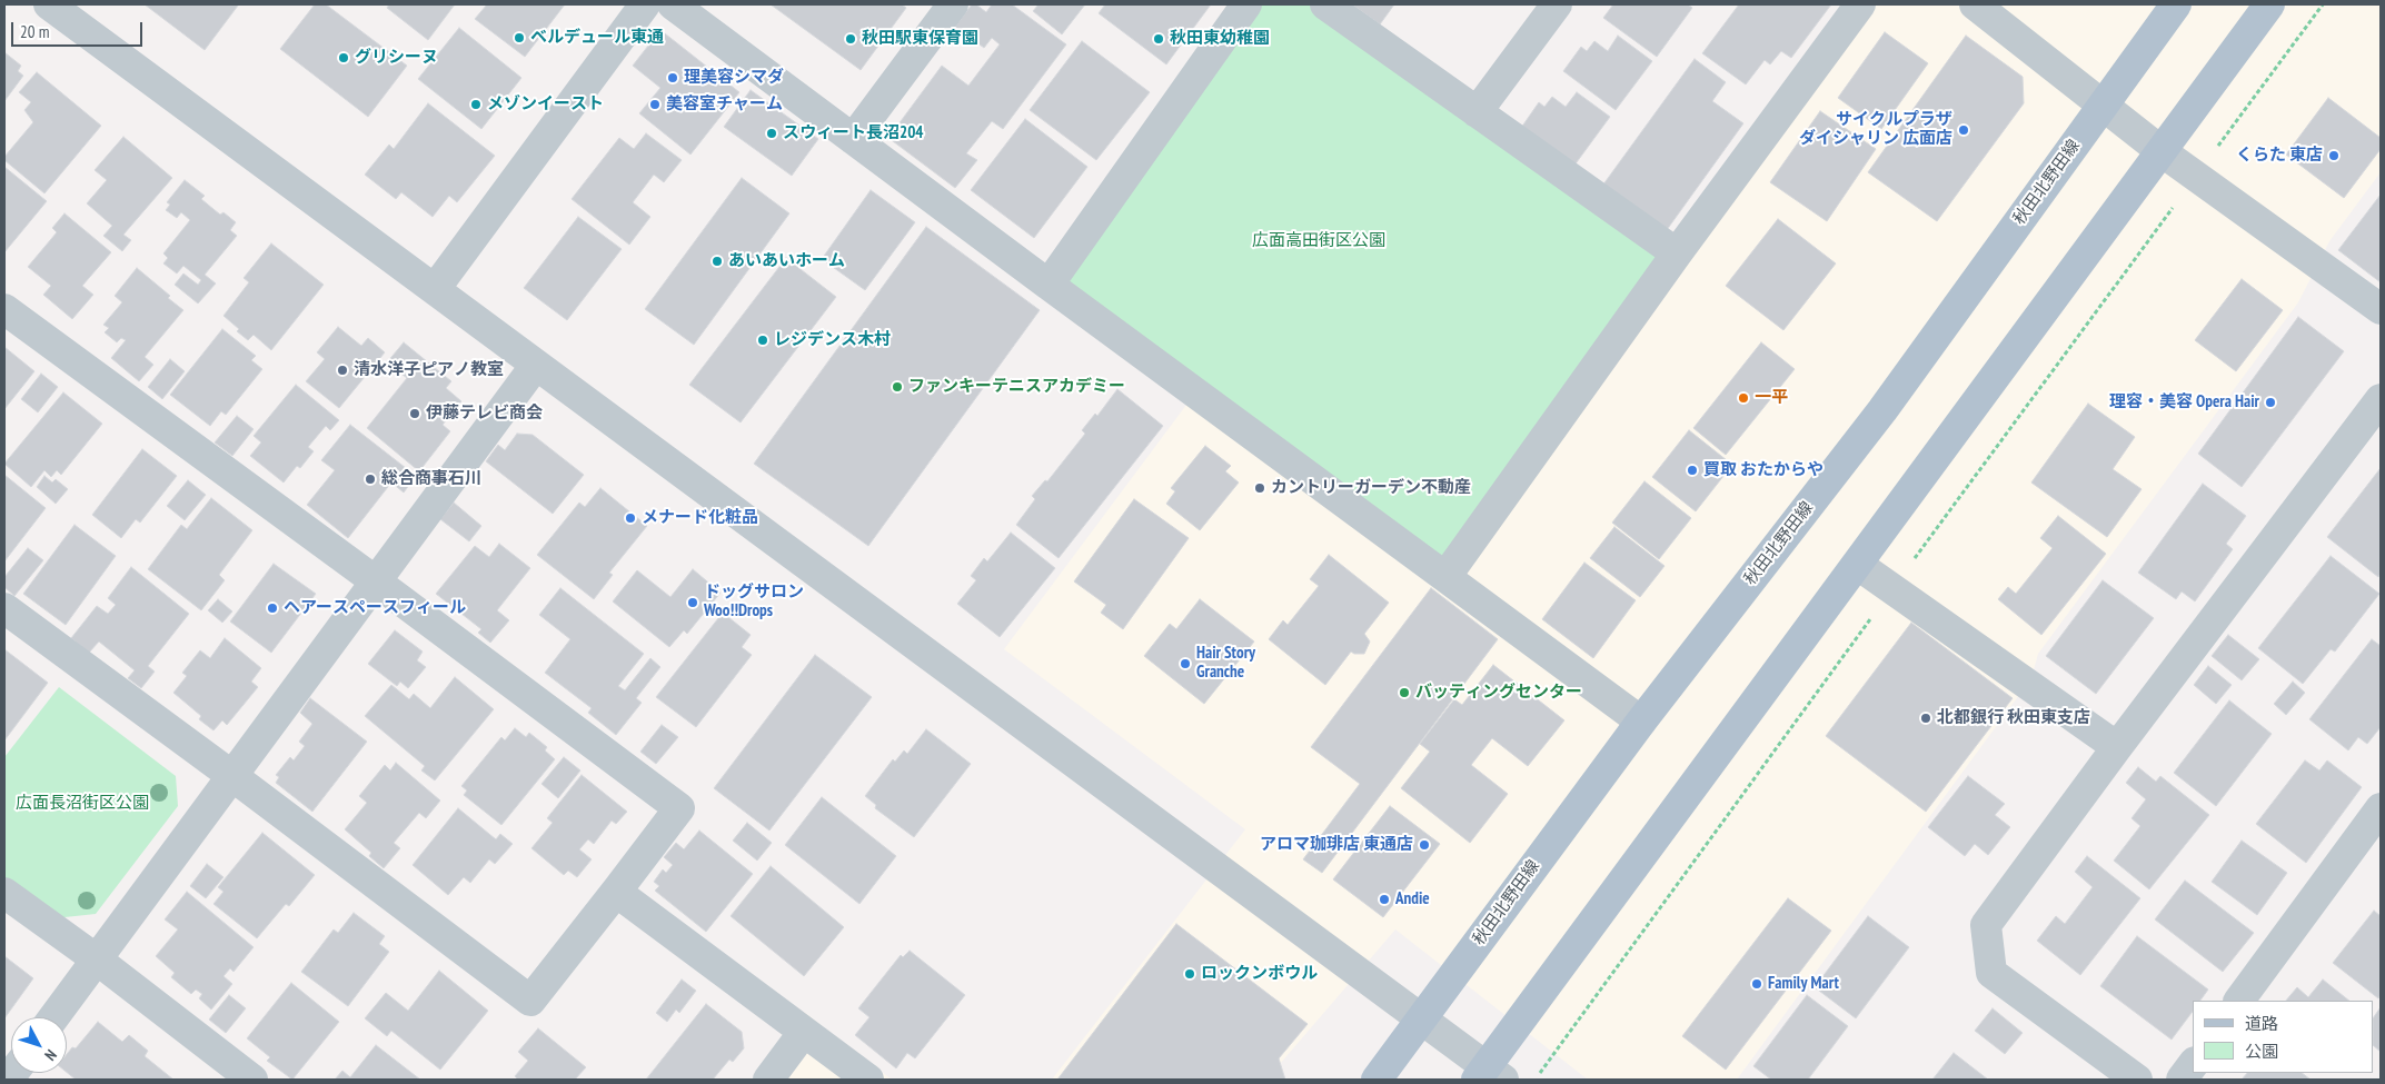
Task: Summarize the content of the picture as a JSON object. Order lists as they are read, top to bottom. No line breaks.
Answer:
{"streets":{"main road":["秋田北野田線"]},"parks":["広面高田街区公園","広面長沼街区公園"],"places":["ベルデュール東通","秋田駅東保育園","秋田東幼稚園","グリシーヌ","理美容シマダ","メゾンイースト","美容室チャーム","サイクルプラザ ダイシャリン 広面店","スウィート長沼204","くらた 東店","あいあいホーム","レジデンス木村","清水洋子ピアノ教室","ファンキーテニスアカデミー","一平","理容・美容 Opera Hair","伊藤テレビ商会","買取 おたからや","総合商事石川","カントリーガーデン不動産","メナード化粧品","ドッグサロン Woo!!Drops","ヘアースペースフィール","Hair Story Granche","バッティングセンター","北都銀行 秋田東支店","アロマ珈琲店 東通店","Andie","ロックンボウル","Family Mart"],"legend":["道路","公園"],"scale_bar":"20 m","north":"bottom right"}
